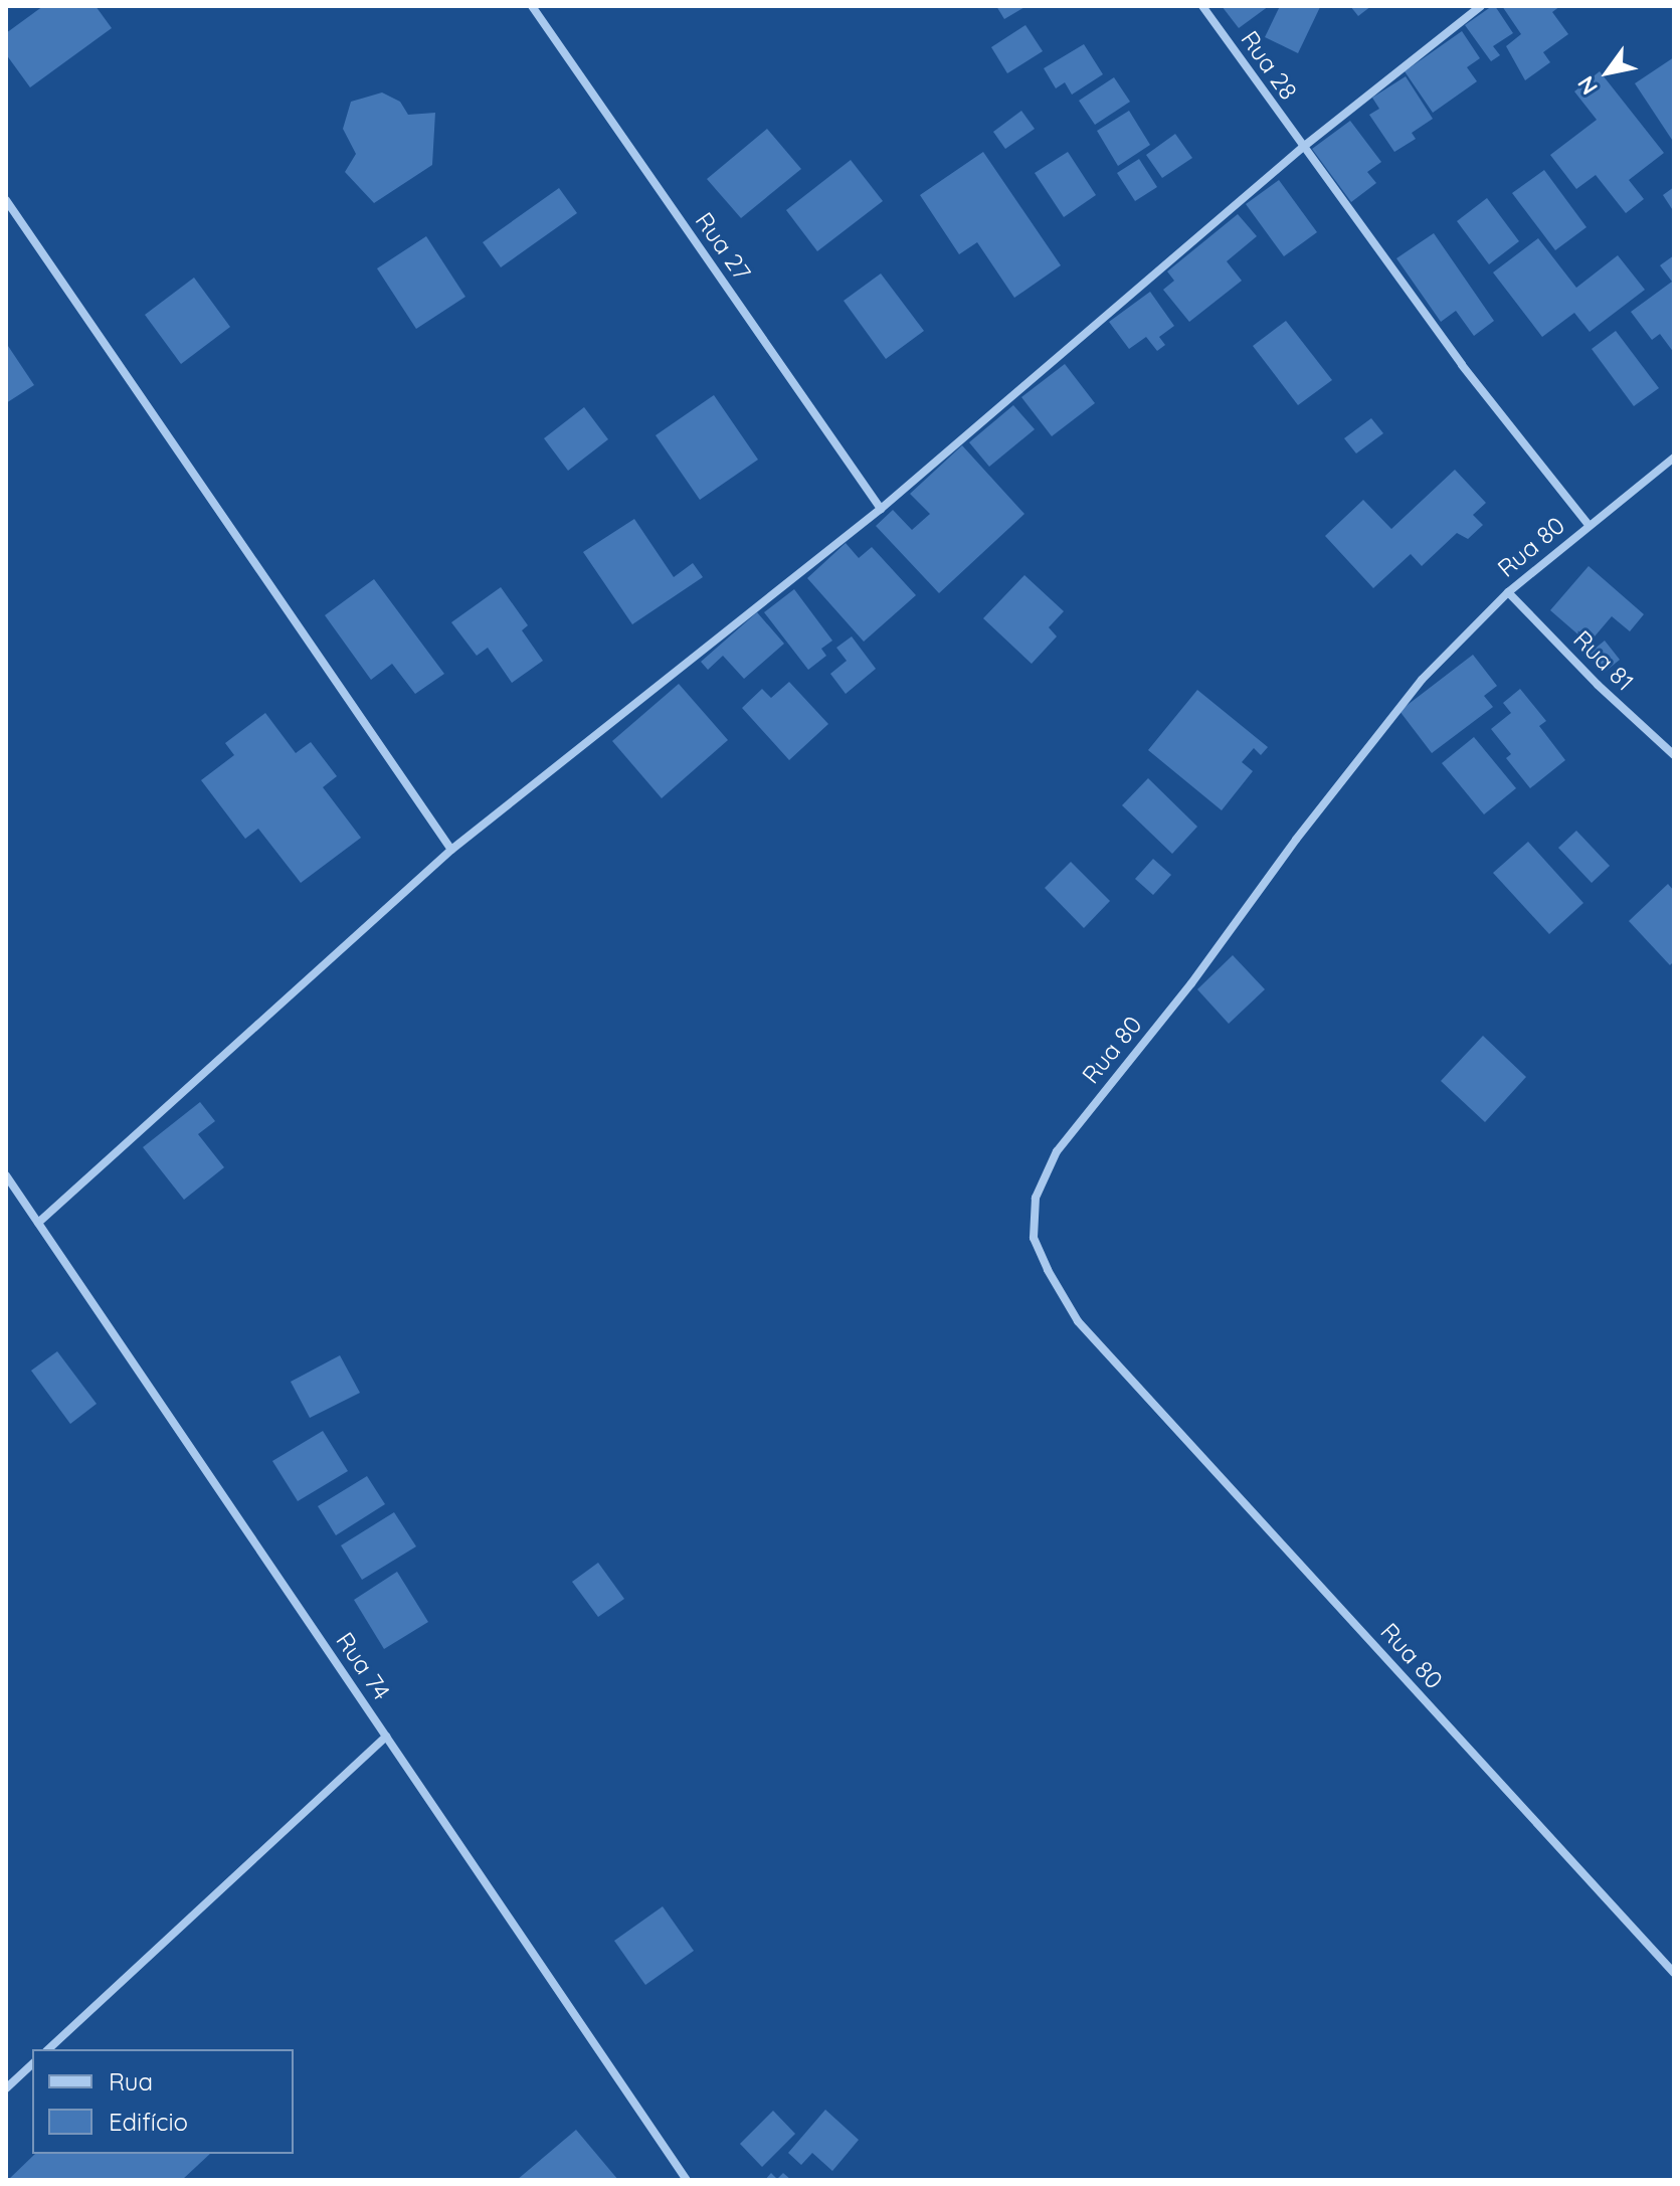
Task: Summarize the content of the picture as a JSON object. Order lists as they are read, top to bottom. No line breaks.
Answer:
{"streets":{"street":["Rua 28","Rua 27","Rua 80","Rua 81","Rua 74"]},"crossings":[["Rua 28","Rua 80"],["Rua 80","Rua 81"]],"legend":["Rua","Edifício"],"north":"bottom left"}
